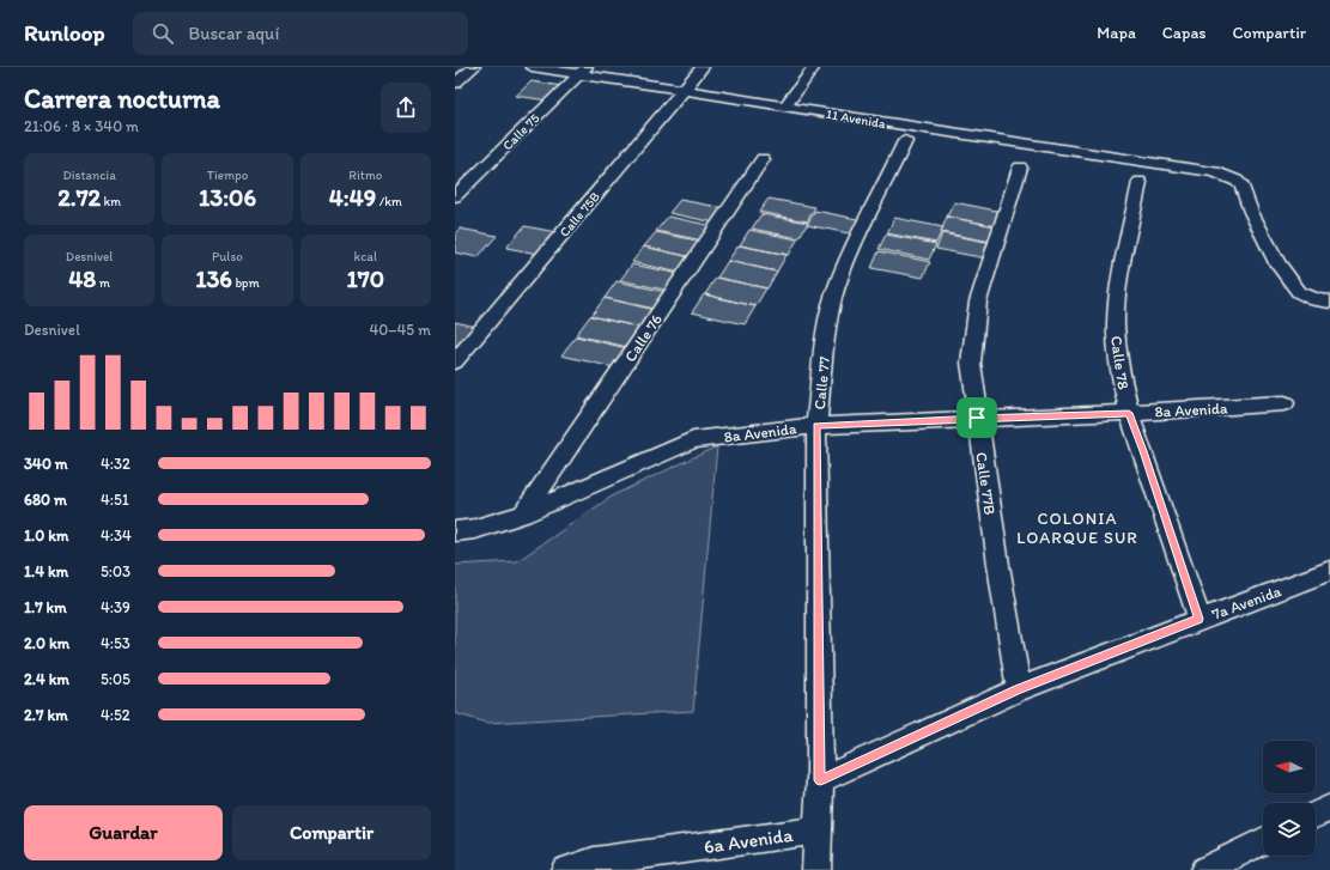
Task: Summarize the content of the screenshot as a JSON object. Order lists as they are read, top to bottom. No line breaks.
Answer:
{"streets":{"street":["11 Avenida","Calle 75","Calle 75B","Calle 76","Calle 78","Calle 77","8a Avenida","Calle 77B","7a Avenida","6a Avenida"]},"crossings":[["11 Avenida","Calle 75"],["11 Avenida","Calle 75B"],["Calle 76","8a Avenida"],["Calle 78","8a Avenida"],["Calle 78","7a Avenida"],["Calle 77","8a Avenida"],["Calle 77","7a Avenida"],["Calle 77","6a Avenida"],["8a Avenida","Calle 77B"],["Calle 77B","7a Avenida"]],"districts":["COLONIA LOARQUE SUR"],"north":"left","page":{"header":"Runloop","search":"Buscar aquí","nav":["Mapa","Capas","Compartir"],"heading":["Carrera nocturna","21:06 · 8 × 340 m"],"stats":[["Distancia","2.72 km"],["Tiempo","13:06"],["Ritmo","4:49 /km"],["Desnivel","48 m"],["Pulso","136 bpm"],["kcal","170"]],"chart":["Desnivel","40–45 m"],"list":[{"name":"340 m","note":"4:32"},{"name":"680 m","note":"4:51"},{"name":"1.0 km","note":"4:34"},{"name":"1.4 km","note":"5:03"},{"name":"1.7 km","note":"4:39"},{"name":"2.0 km","note":"4:53"},{"name":"2.4 km","note":"5:05"},{"name":"2.7 km","note":"4:52"}],"buttons":["Guardar","Compartir"]}}
